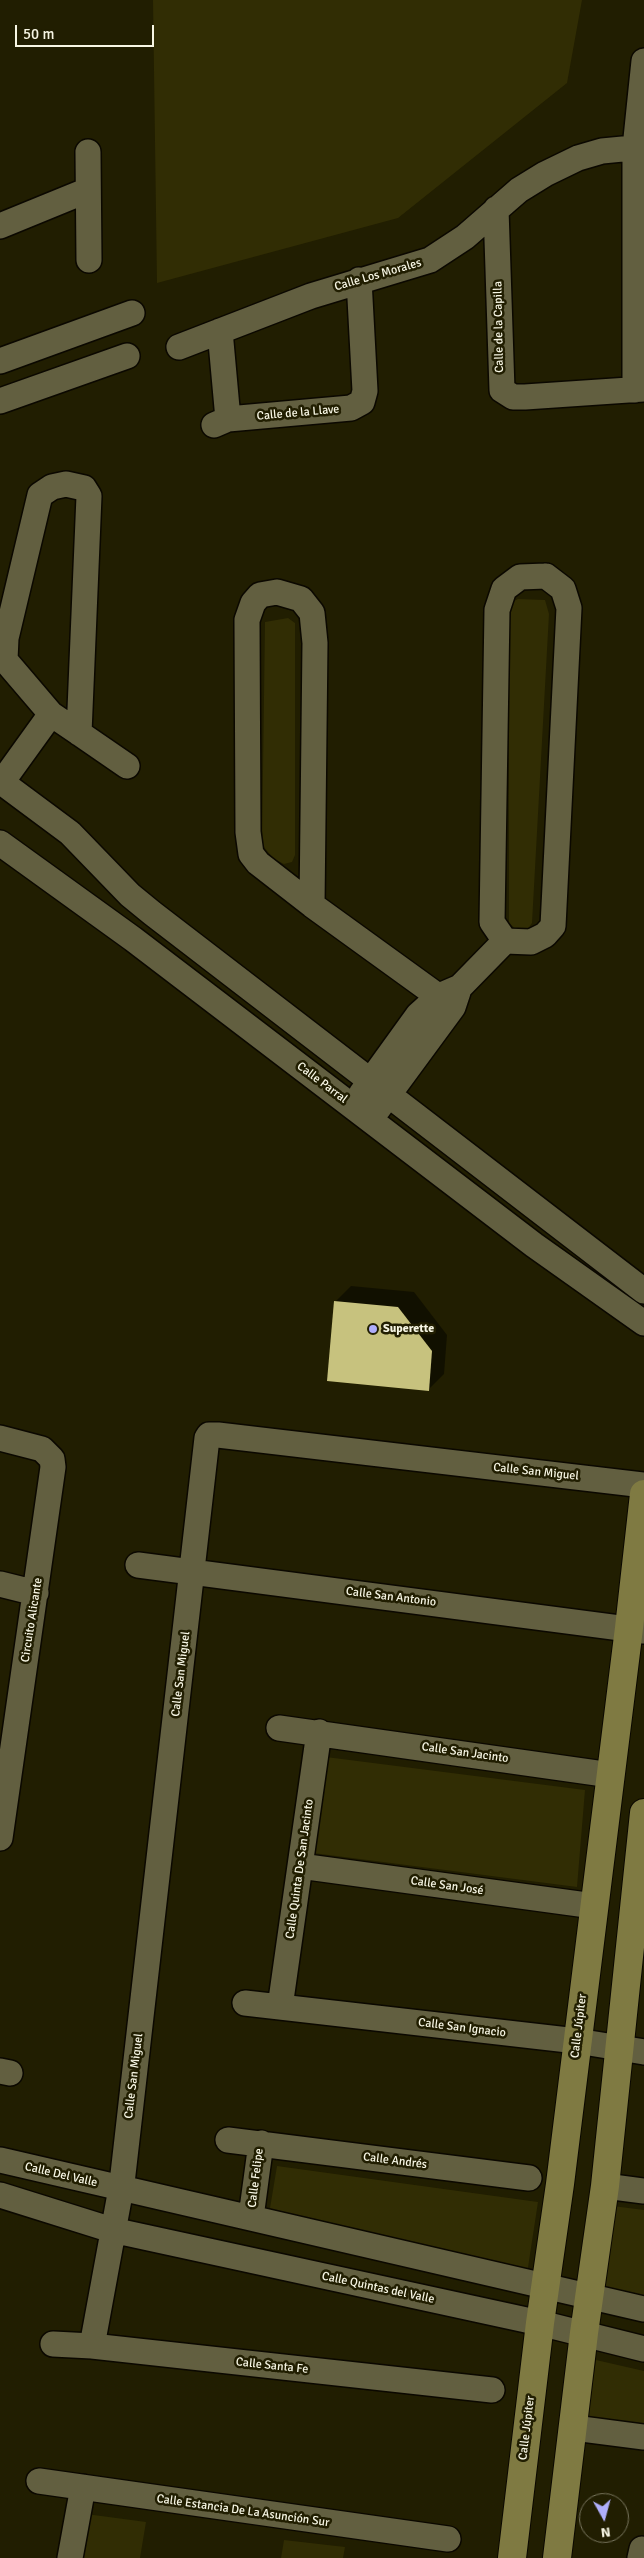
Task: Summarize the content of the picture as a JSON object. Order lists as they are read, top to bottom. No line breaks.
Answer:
{"streets":{"main road":["Calle Júpiter"],"street":["Calle Los Morales","Calle de la Capilla","Calle de la Llave","Calle Parral","Calle San Miguel","Calle San Antonio","Circuito Alicante","Calle San Jacinto","Calle Quinta De San Jacinto","Calle San José","Calle San Ignacio","Calle Andrés","Calle Del Valle","Calle Felipe","Calle Quintas del Valle","Calle Santa Fe","Calle Estancia De La Asunción Sur"]},"crossings":[["Calle Los Morales","Calle de la Capilla"],["Calle Los Morales","Calle de la Llave"],["Calle San Miguel","Calle San Antonio"],["Calle San Miguel","Calle Del Valle"],["Calle San Miguel","Calle Quintas del Valle"],["Calle San Miguel","Calle Santa Fe"],["Calle San Antonio","Calle Júpiter"],["Calle San Jacinto","Calle Quinta De San Jacinto"],["Calle San Jacinto","Calle Júpiter"],["Calle Quinta De San Jacinto","Calle San José"],["Calle Quinta De San Jacinto","Calle San Ignacio"],["Calle San José","Calle Júpiter"],["Calle Júpiter","Calle San Ignacio"],["Calle Júpiter","Calle Quintas del Valle"],["Calle Andrés","Calle Felipe"]],"places":["Superette"],"scale_bar":"50 m","north":"bottom"}
